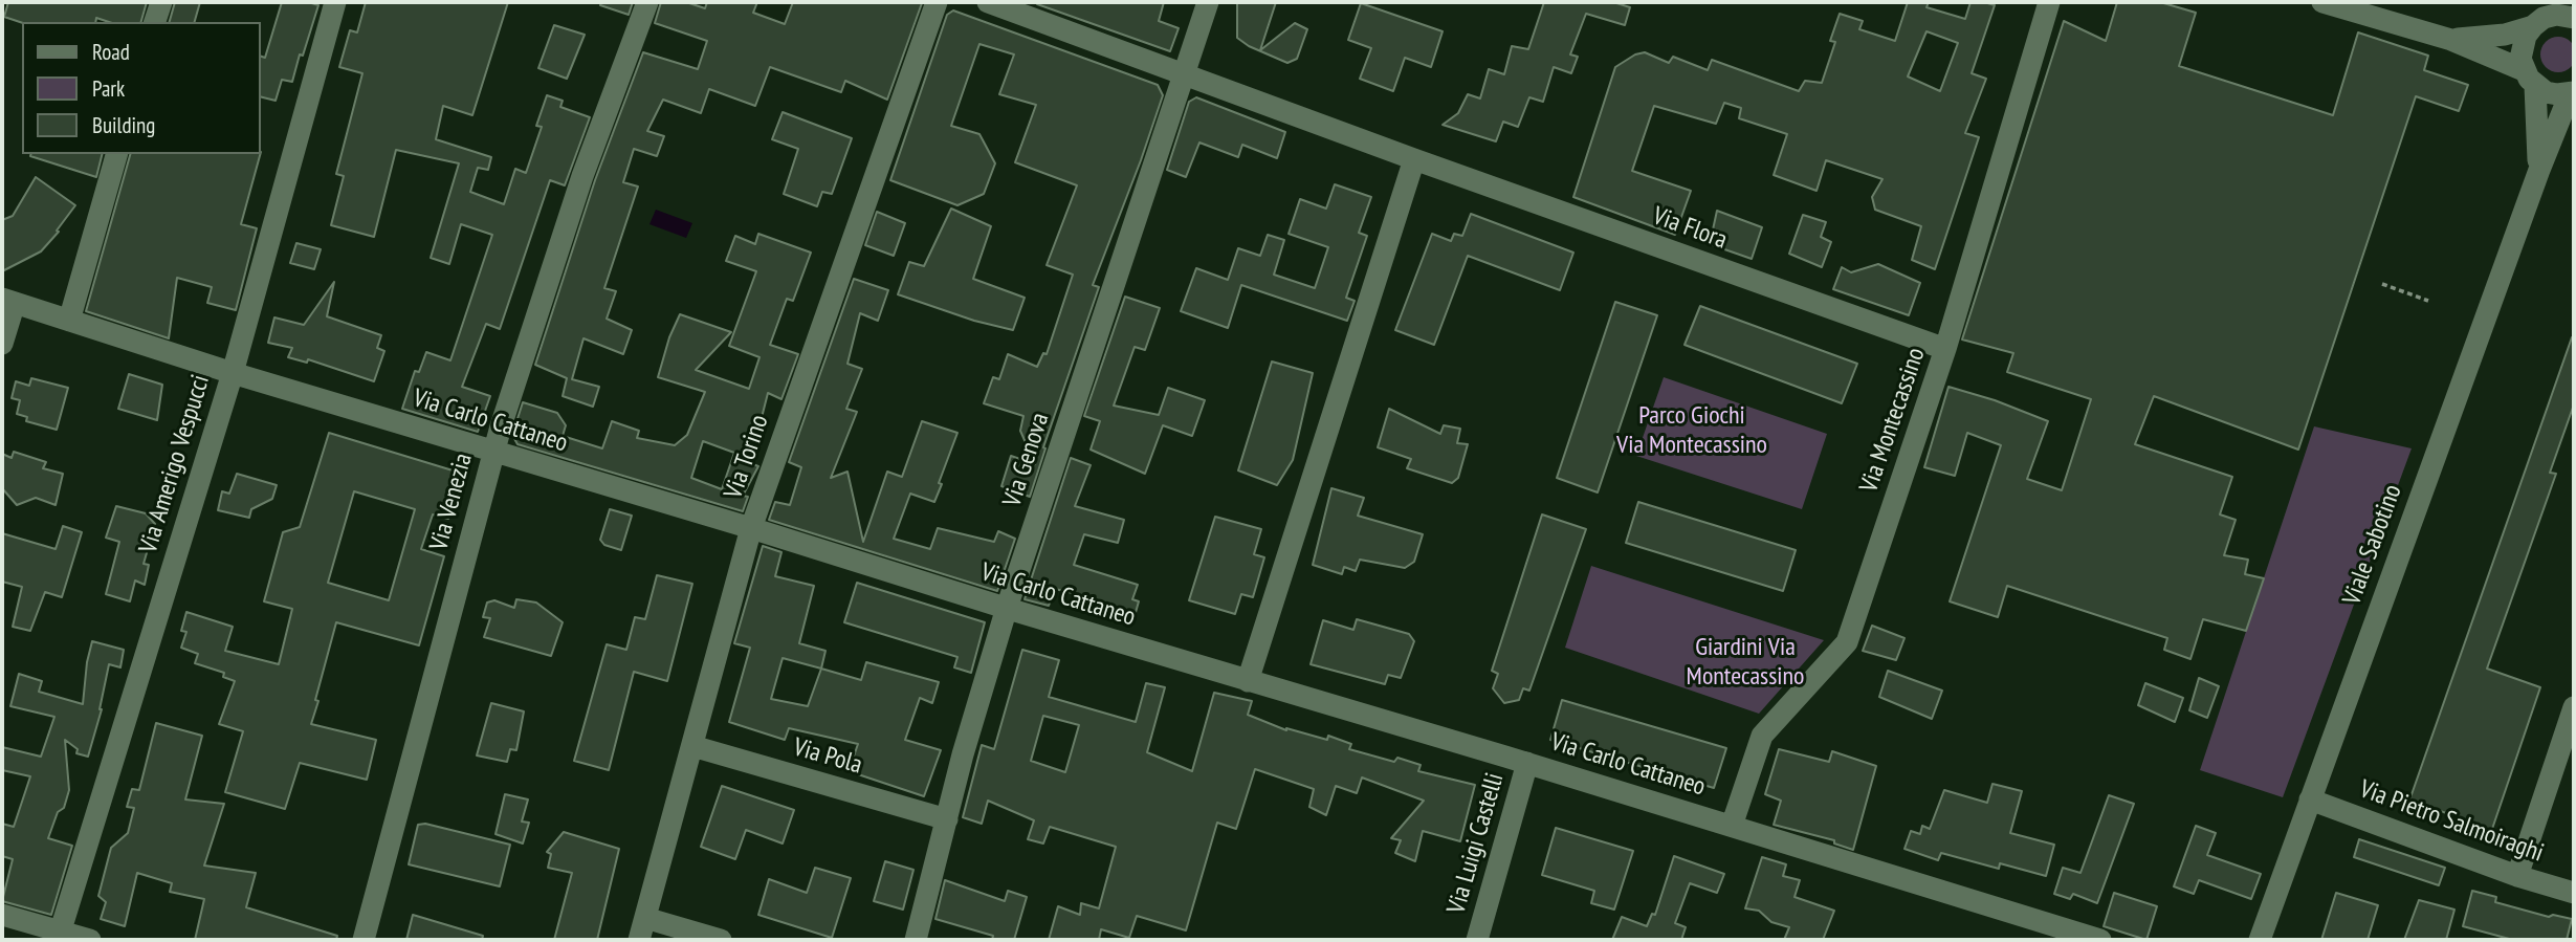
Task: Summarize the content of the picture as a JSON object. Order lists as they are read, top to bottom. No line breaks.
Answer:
{"streets":{"street":["Via Flora","Via Montecassino","Via Carlo Cattaneo","Via Torino","Via Genova","Via Amerigo Vespucci","Via Venezia","Viale Sabotino","Via Pola","Via Pietro Salmoiraghi","Via Luigi Castelli"]},"crossings":[["Via Flora","Via Montecassino"],["Via Flora","Via Genova"],["Via Montecassino","Via Carlo Cattaneo"],["Via Carlo Cattaneo","Via Torino"],["Via Carlo Cattaneo","Via Genova"],["Via Carlo Cattaneo","Via Amerigo Vespucci"],["Via Carlo Cattaneo","Via Venezia"],["Via Carlo Cattaneo","Via Luigi Castelli"],["Via Torino","Via Pola"],["Via Genova","Via Pola"],["Viale Sabotino","Via Pietro Salmoiraghi"]],"parks":["Parco Giochi Via Montecassino","Giardini Via Montecassino"],"legend":["Road","Park","Building"]}
